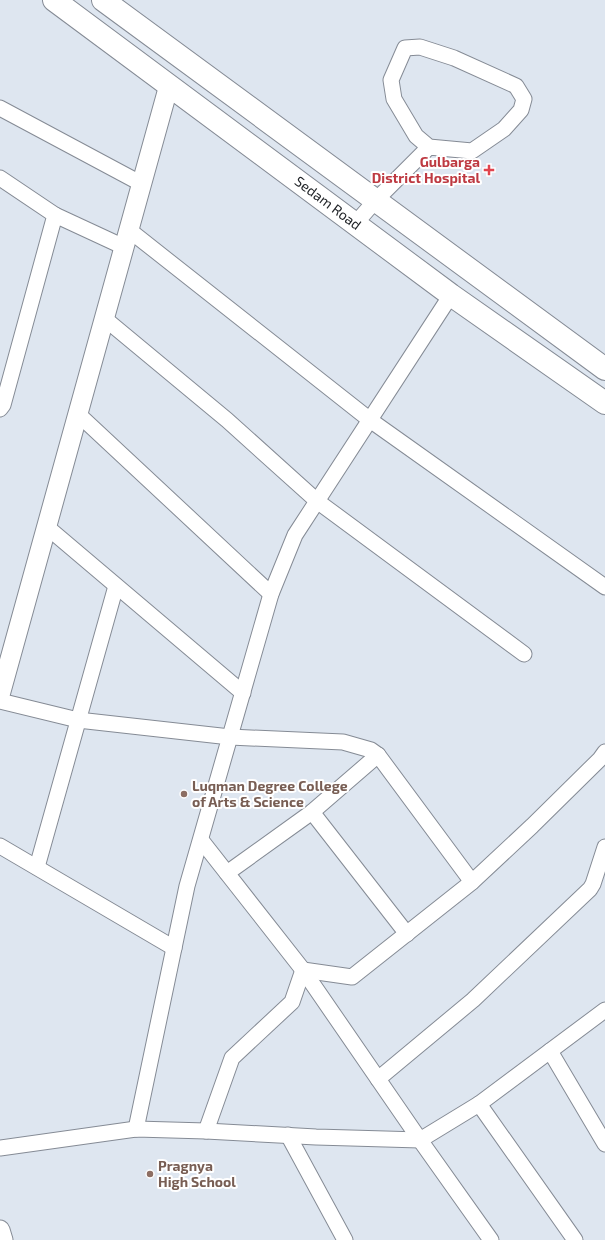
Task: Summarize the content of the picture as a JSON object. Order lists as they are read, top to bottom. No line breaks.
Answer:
{"streets":{"main road":["Sedam Road"]},"places":{"health":["Gulbarga District Hospital"],"other":["Luqman Degree College of Arts & Science","Pragnya High School"]}}
